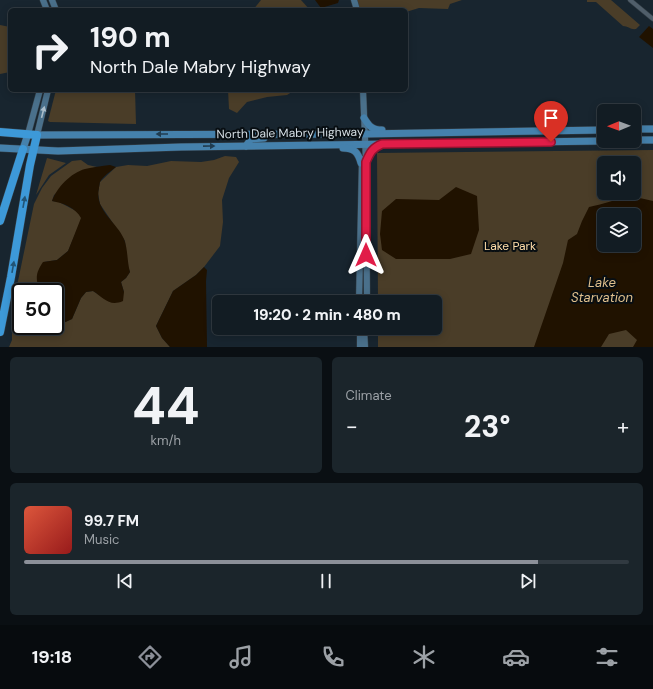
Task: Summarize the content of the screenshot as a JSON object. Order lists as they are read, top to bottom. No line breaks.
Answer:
{"streets":{"highway":["North Dale Mabry Highway"]},"water":["Lake Starvation"],"parks":["Lake Park"],"north":"left","page":{"turn":["190 m","North Dale Mabry Highway"],"limit":"50","trip":"19:20 · 2 min · 480 m","tile":[["44","km/h"],"Climate"],"heat":["−","23°","+"],"song":["99.7 FM","Music"],"tabs":"19:18"}}
